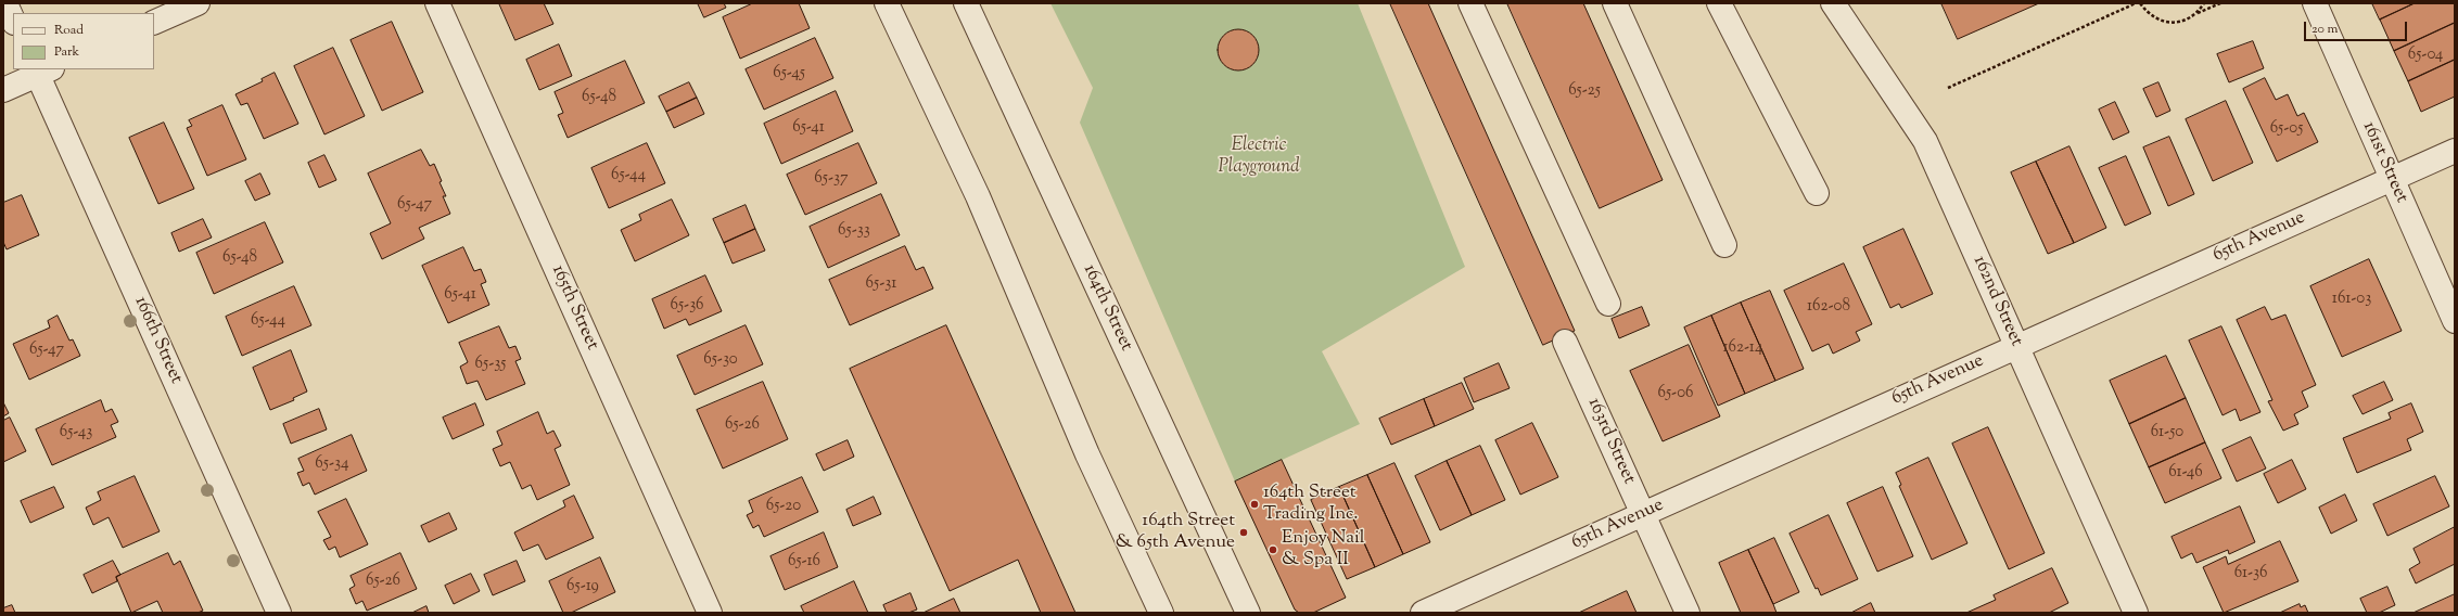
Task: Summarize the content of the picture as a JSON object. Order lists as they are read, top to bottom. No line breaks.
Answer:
{"streets":{"street":["161st Street","65th Avenue","162nd Street","165th Street","164th Street","166th Street","163rd Street"]},"crossings":[["161st Street","65th Avenue"],["65th Avenue","162nd Street"],["65th Avenue","163rd Street"]],"parks":["Electric Playground"],"places":["164th Street Trading Inc.","164th Street & 65th Avenue","Enjoy Nail & Spa II"],"house_numbers":["65-04","65-45","65-25","65-48","65-41","65-05","65-44","65-37","65-47","65-33","65-48","65-31","65-41","161-03","65-36","162-08","65-44","162-14","65-47","65-30","65-35","65-06","65-26","65-43","61-50","65-34","61-46","65-20","65-16","61-36","65-26","65-19"],"legend":["Road","Park"],"scale_bar":"20 m"}
